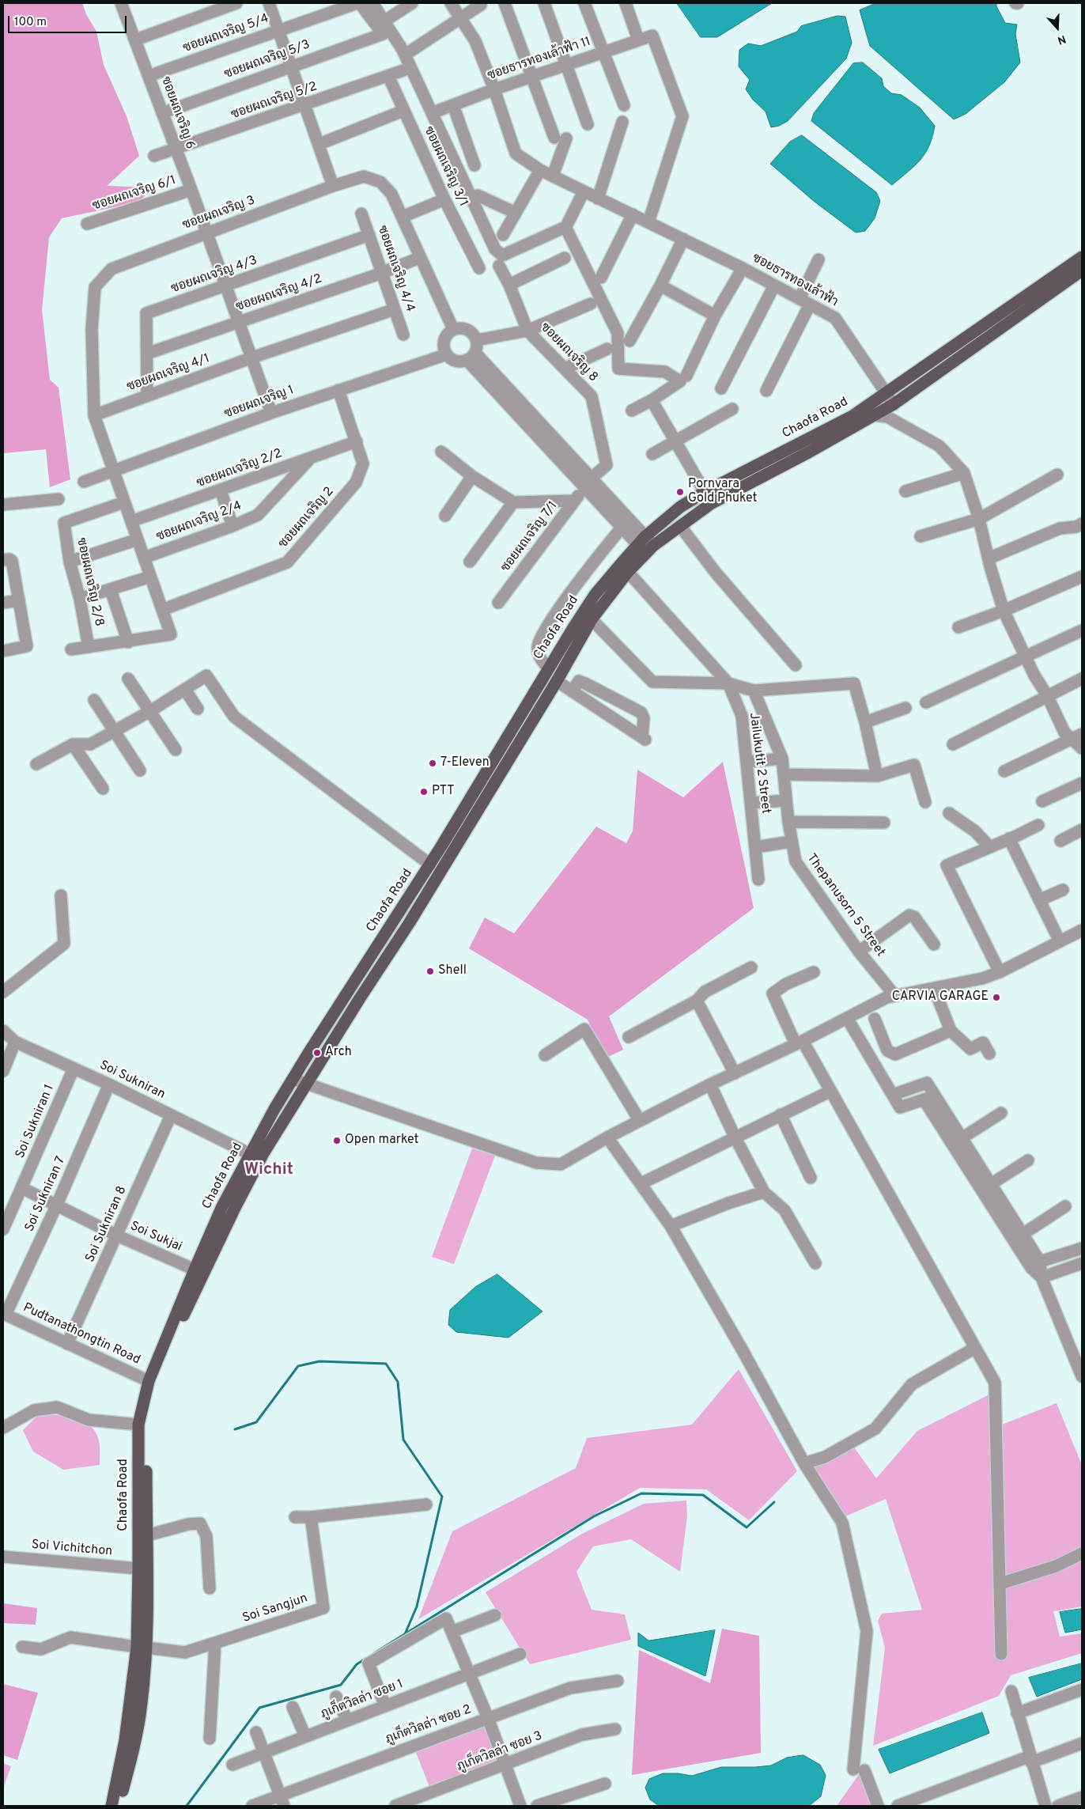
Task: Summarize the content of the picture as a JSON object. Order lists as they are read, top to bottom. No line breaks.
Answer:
{"streets":{"main road":["Chaofa Road"],"street":["ซอยผถเจริญ 5/4","ซอยธารทองเล้าฟ้า 11","ซอยผถเจริญ 5/3","ซอยผถเจริญ 5/2","ซอยผถเจริญ 6","ซอยผถเจริญ 3/1","ซอยผถเจริญ 6/1","ซอยผถเจริญ 3","ซอยผถเจริญ 4/4","ซอยผถเจริญ 4/3","ซอยธารทองเล้าฟ้า","ซอยผถเจริญ 4/2","ซอยผถเจริญ 8","ซอยผถเจริญ 4/1","ซอยผถเจริญ 1","ซอยผถเจริญ 2/2","ซอยผถเจริญ 2","ซอยผถเจริญ 2/4","ซอยผถเจริญ 7/1","ซอยผถเจริญ 2/8","Jailukutit 2 Street","Thepanusorn 5 Street","Soi Sukniran","Soi Sukniran 1","Soi Sukniran 7","Soi Sukniran 8","Soi Sukjai","Pudtanathongtin Road","Soi Vichitchon","Soi Sangjun","ภูเก็ตวิลล่า ซอย 1","ภูเก็ตวิลล่า ซอย 2","ภูเก็ตวิลล่า ซอย 3"]},"crossings":[["ซอยผถเจริญ 5/4","ซอยผถเจริญ 5/3"],["ซอยผถเจริญ 5/4","ซอยผถเจริญ 6"],["ซอยธารทองเล้าฟ้า 11","ซอยธารทองเล้าฟ้า"],["ซอยผถเจริญ 5/3","ซอยผถเจริญ 6"],["ซอยผถเจริญ 5/2","ซอยผถเจริญ 6"],["ซอยผถเจริญ 5/2","ซอยผถเจริญ 3/1"],["ซอยผถเจริญ 6","ซอยผถเจริญ 6/1"],["ซอยผถเจริญ 6","ซอยผถเจริญ 3"],["ซอยผถเจริญ 3","ซอยผถเจริญ 4/2"],["ซอยผถเจริญ 3","ซอยผถเจริญ 4/1"],["ซอยผถเจริญ 3","ซอยผถเจริญ 1"],["ซอยผถเจริญ 4/4","ซอยผถเจริญ 4/3"],["ซอยผถเจริญ 4/4","ซอยผถเจริญ 4/2"],["ซอยผถเจริญ 4/4","ซอยผถเจริญ 4/1"],["ซอยผถเจริญ 4/3","ซอยผถเจริญ 4/2"],["ซอยผถเจริญ 4/3","ซอยผถเจริญ 4/1"],["ซอยธารทองเล้าฟ้า","Chaofa Road"],["ซอยผถเจริญ 8","ซอยผถเจริญ 7/1"],["ซอยผถเจริญ 1","ซอยผถเจริญ 2"],["Chaofa Road","Jailukutit 2 Street"],["Chaofa Road","Soi Sukniran"],["Chaofa Road","Soi Sukjai"],["Chaofa Road","Pudtanathongtin Road"],["Chaofa Road","Soi Vichitchon"],["Chaofa Road","Soi Sangjun"],["ซอยผถเจริญ 2/2","ซอยผถเจริญ 2"],["ซอยผถเจริญ 2/2","ซอยผถเจริญ 2/4"],["Soi Sukniran","Soi Sukniran 1"],["Soi Sukniran","Soi Sukniran 7"],["Soi Sukniran","Soi Sukniran 8"],["Soi Sukniran 1","Soi Sukjai"],["Soi Sukniran 7","Soi Sukjai"],["Soi Sukniran 7","Pudtanathongtin Road"],["Soi Sukniran 8","Soi Sukjai"],["Soi Sukniran 8","Pudtanathongtin Road"]],"districts":["Wichit"],"places":["Pornvara Gold Phuket","7-Eleven","PTT","Shell","CARVIA GARAGE","Arch","Open market"],"scale_bar":"100 m","north":"bottom"}
